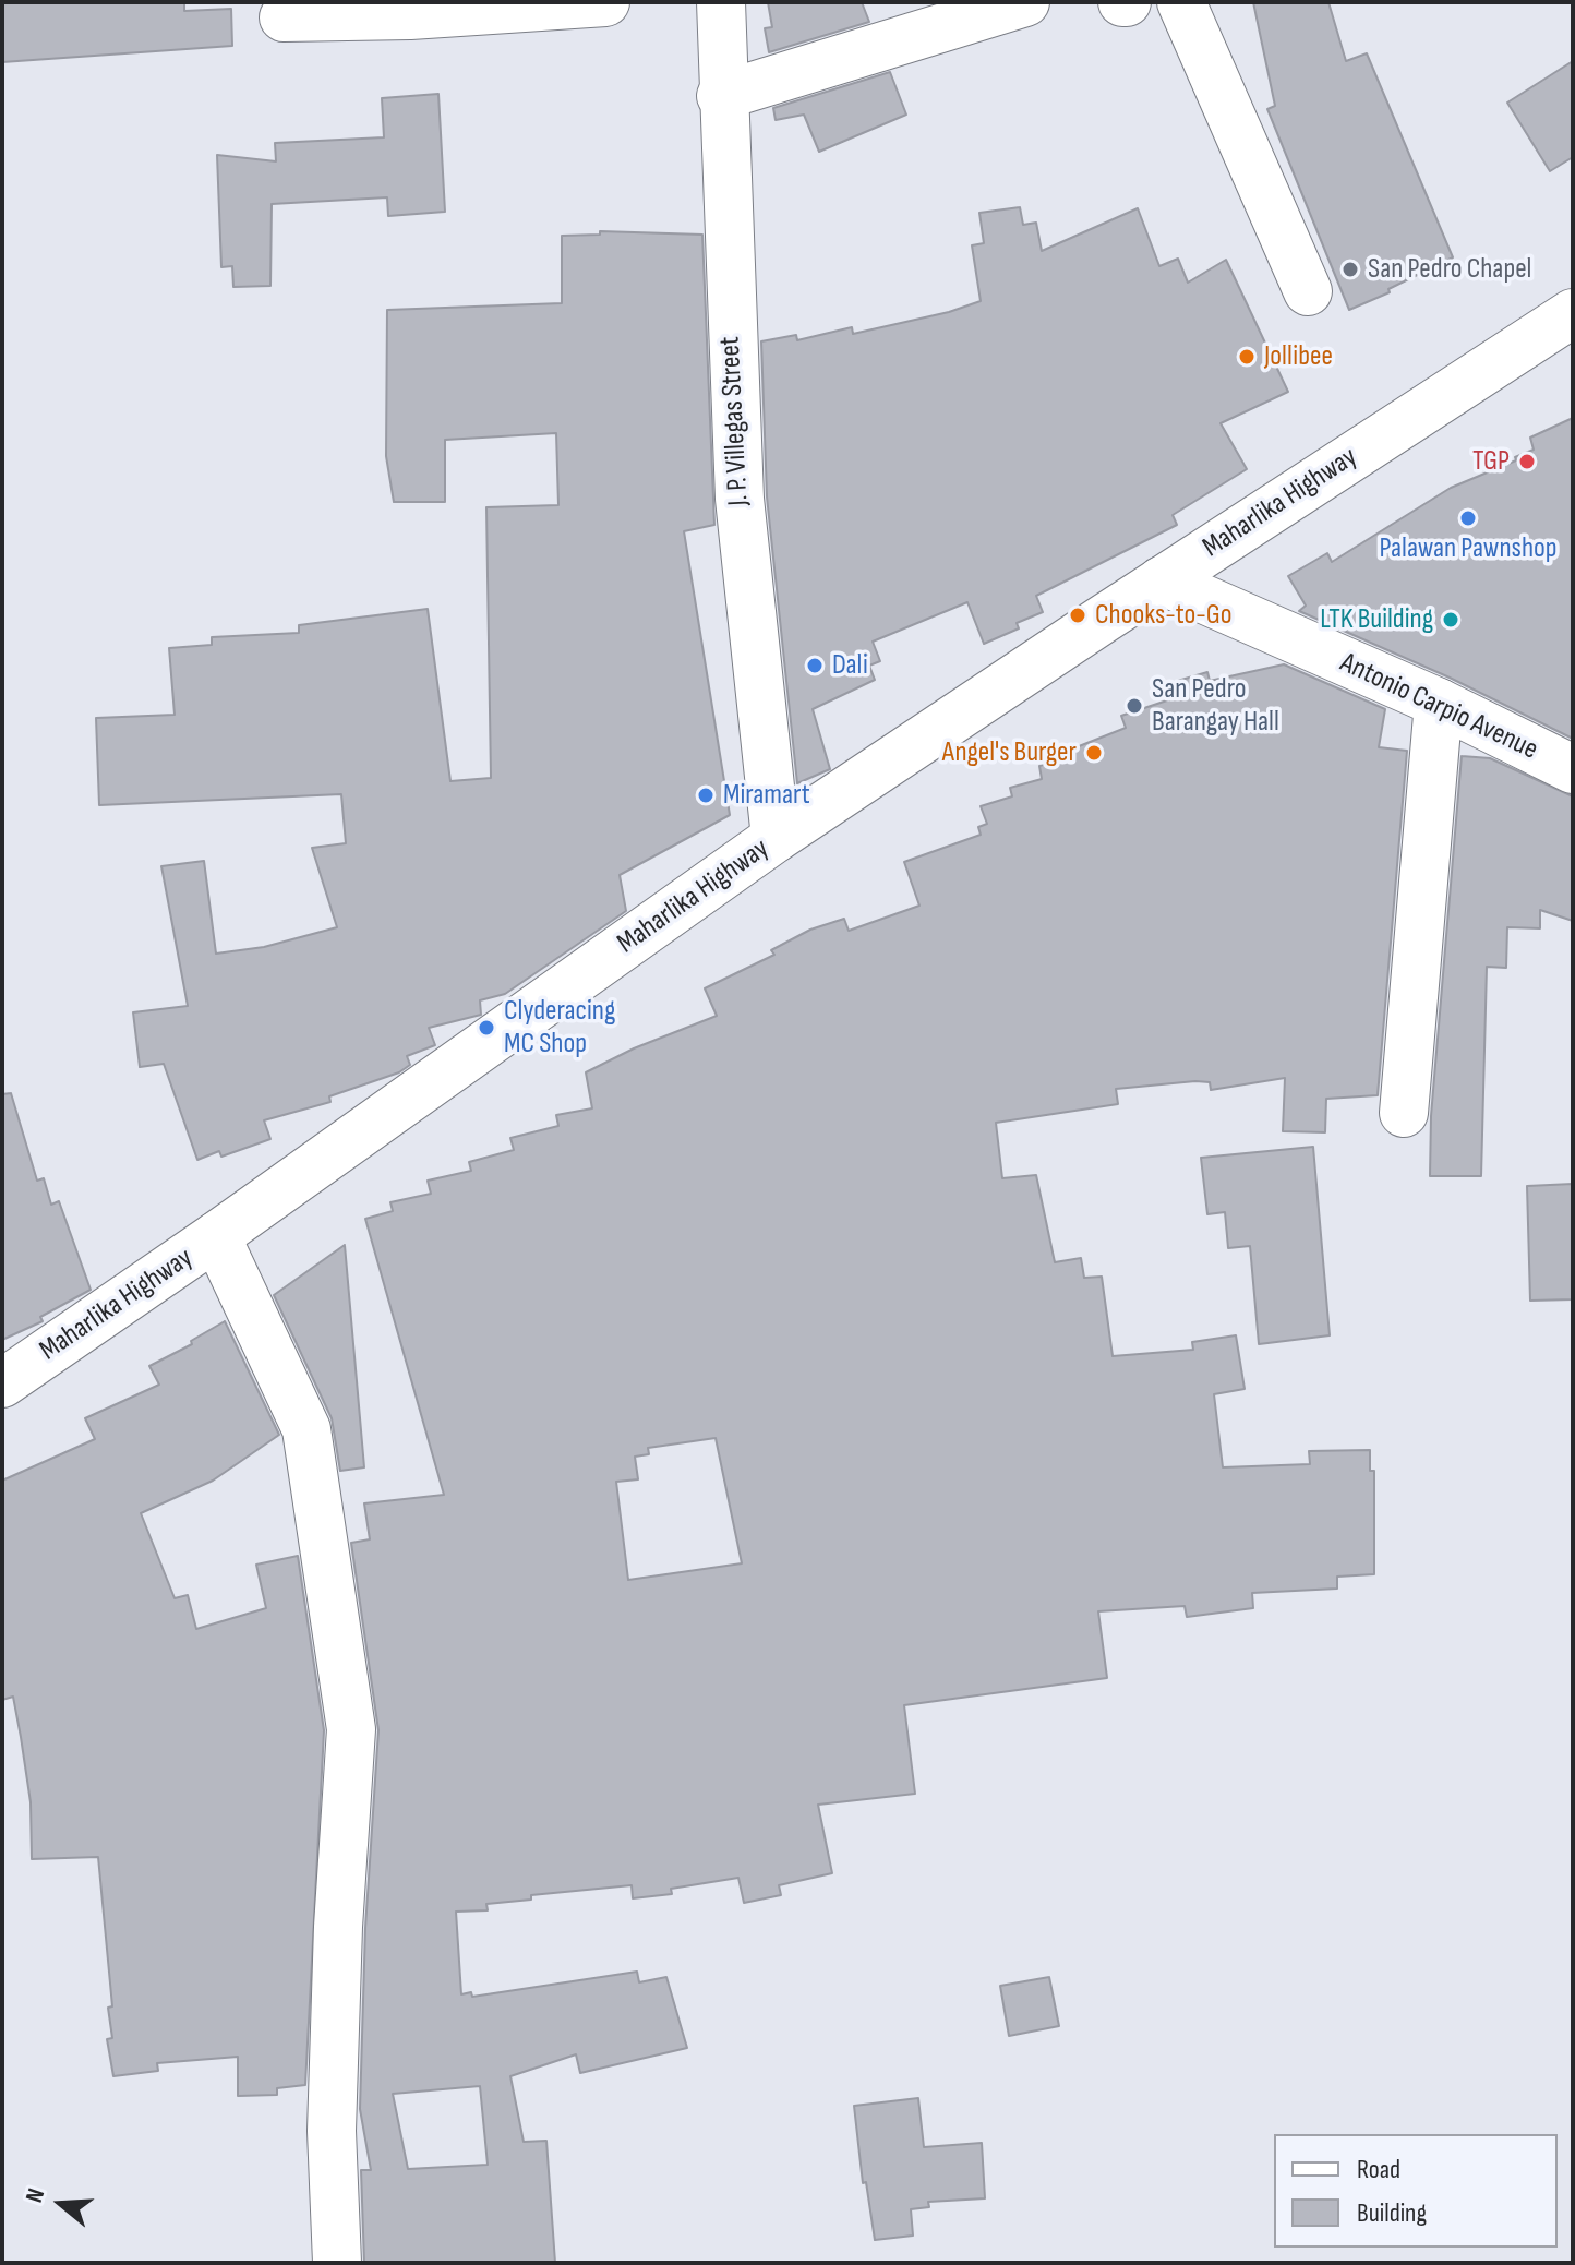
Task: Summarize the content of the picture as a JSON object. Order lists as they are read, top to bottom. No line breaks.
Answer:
{"streets":{"main road":["J. P. Villegas Street","Maharlika Highway","Antonio Carpio Avenue"]},"crossings":[["J. P. Villegas Street","Maharlika Highway"],["Maharlika Highway","Antonio Carpio Avenue"]],"places":["San Pedro Chapel","Jollibee","TGP","Palawan Pawnshop","Chooks-to-Go","LTK Building","Dali","San Pedro Barangay Hall","Angel's Burger","Miramart","Clyderacing MC Shop"],"legend":["Road","Building"],"north":"left"}
